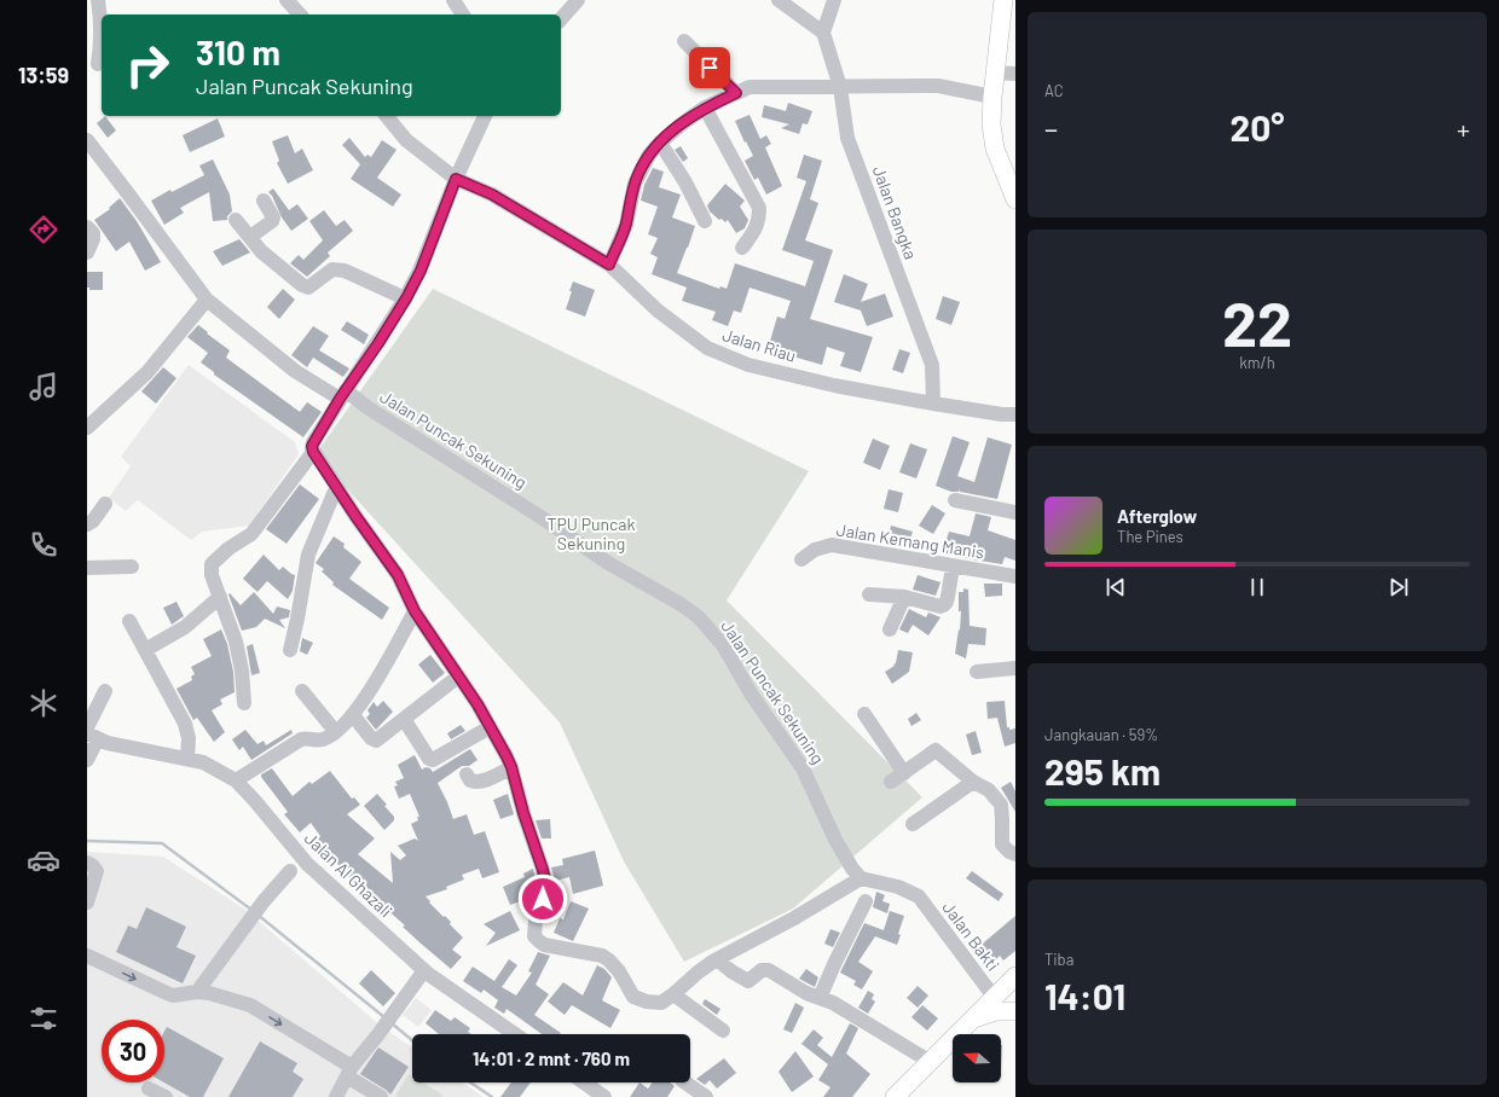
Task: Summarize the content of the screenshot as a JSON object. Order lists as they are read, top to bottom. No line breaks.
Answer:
{"streets":{"street":["Jalan Bangka","Jalan Riau","Jalan Puncak Sekuning","Jalan Kemang Manis","Jalan Al Ghazali","Jalan Bakti"]},"crossings":[["Jalan Bangka","Jalan Riau"],["Jalan Puncak Sekuning","Jalan Bakti"]],"parks":["TPU Puncak Sekuning"],"north":"left","page":{"tabs":"13:59","tile":["AC",["22","km/h"],["Jangkauan · 59%","295 km"],["Tiba","14:01"]],"turn":["310 m","Jalan Puncak Sekuning"],"heat":["−","20°","+"],"song":["Afterglow","The Pines"],"limit":"30","trip":"14:01 · 2 mnt · 760 m"}}
